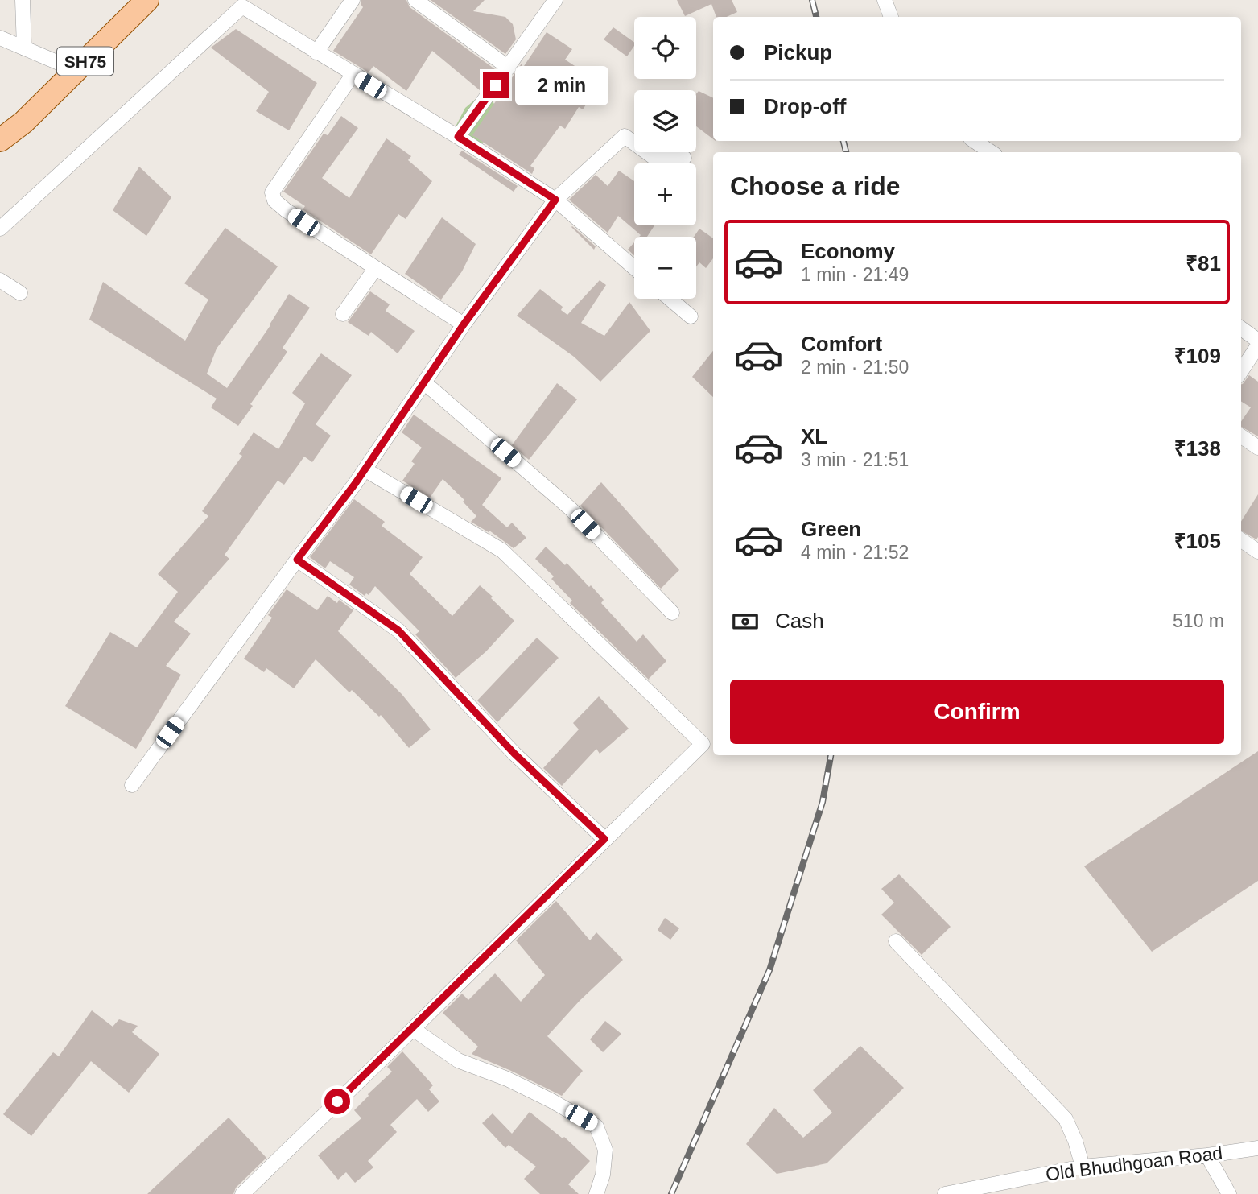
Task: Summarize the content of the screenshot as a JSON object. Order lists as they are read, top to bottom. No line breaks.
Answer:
{"streets":{"main road":["SH75"],"street":["Old Bhudhgoan Road"]},"page":{"map_buttons":["+","−"],"banner":["Pickup","Drop-off"],"bubble":"2 min","heading":"Choose a ride","list":[{"name":"Economy","note":"1 min · 21:49","value":"₹81"},{"name":"Comfort","note":"2 min · 21:50","value":"₹109"},{"name":"XL","note":"3 min · 21:51","value":"₹138"},{"name":"Green","note":"4 min · 21:52","value":"₹105"}],"pay":["Cash","510 m"],"buttons":"Confirm"}}
